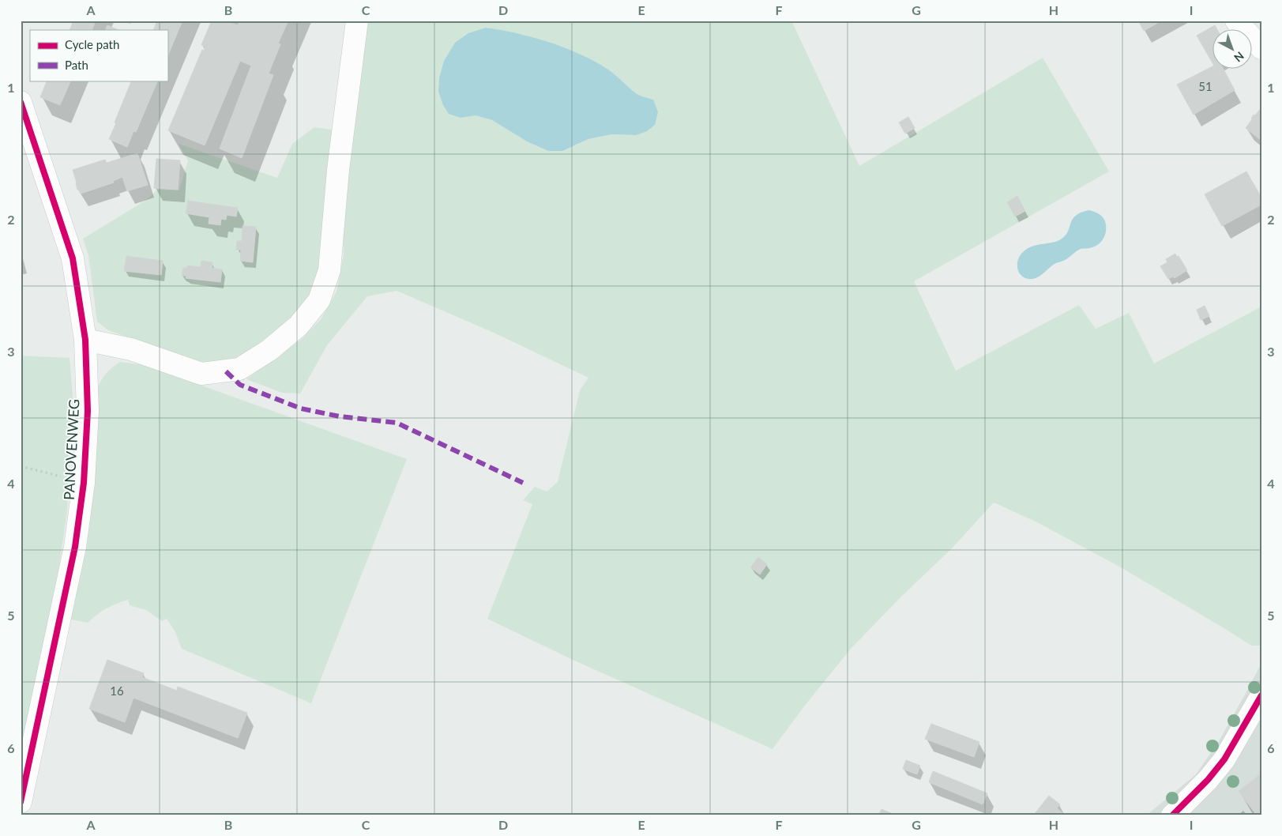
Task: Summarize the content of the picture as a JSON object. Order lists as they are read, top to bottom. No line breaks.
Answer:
{"streets":{"street":["PANOVENWEG"]},"house_numbers":["51","16"],"legend":["Cycle path","Path"],"north":"bottom right","grid":{"columns":["A","B","C","D","E","F","G","H","I"],"rows":["1","2","3","4","5","6"]}}
